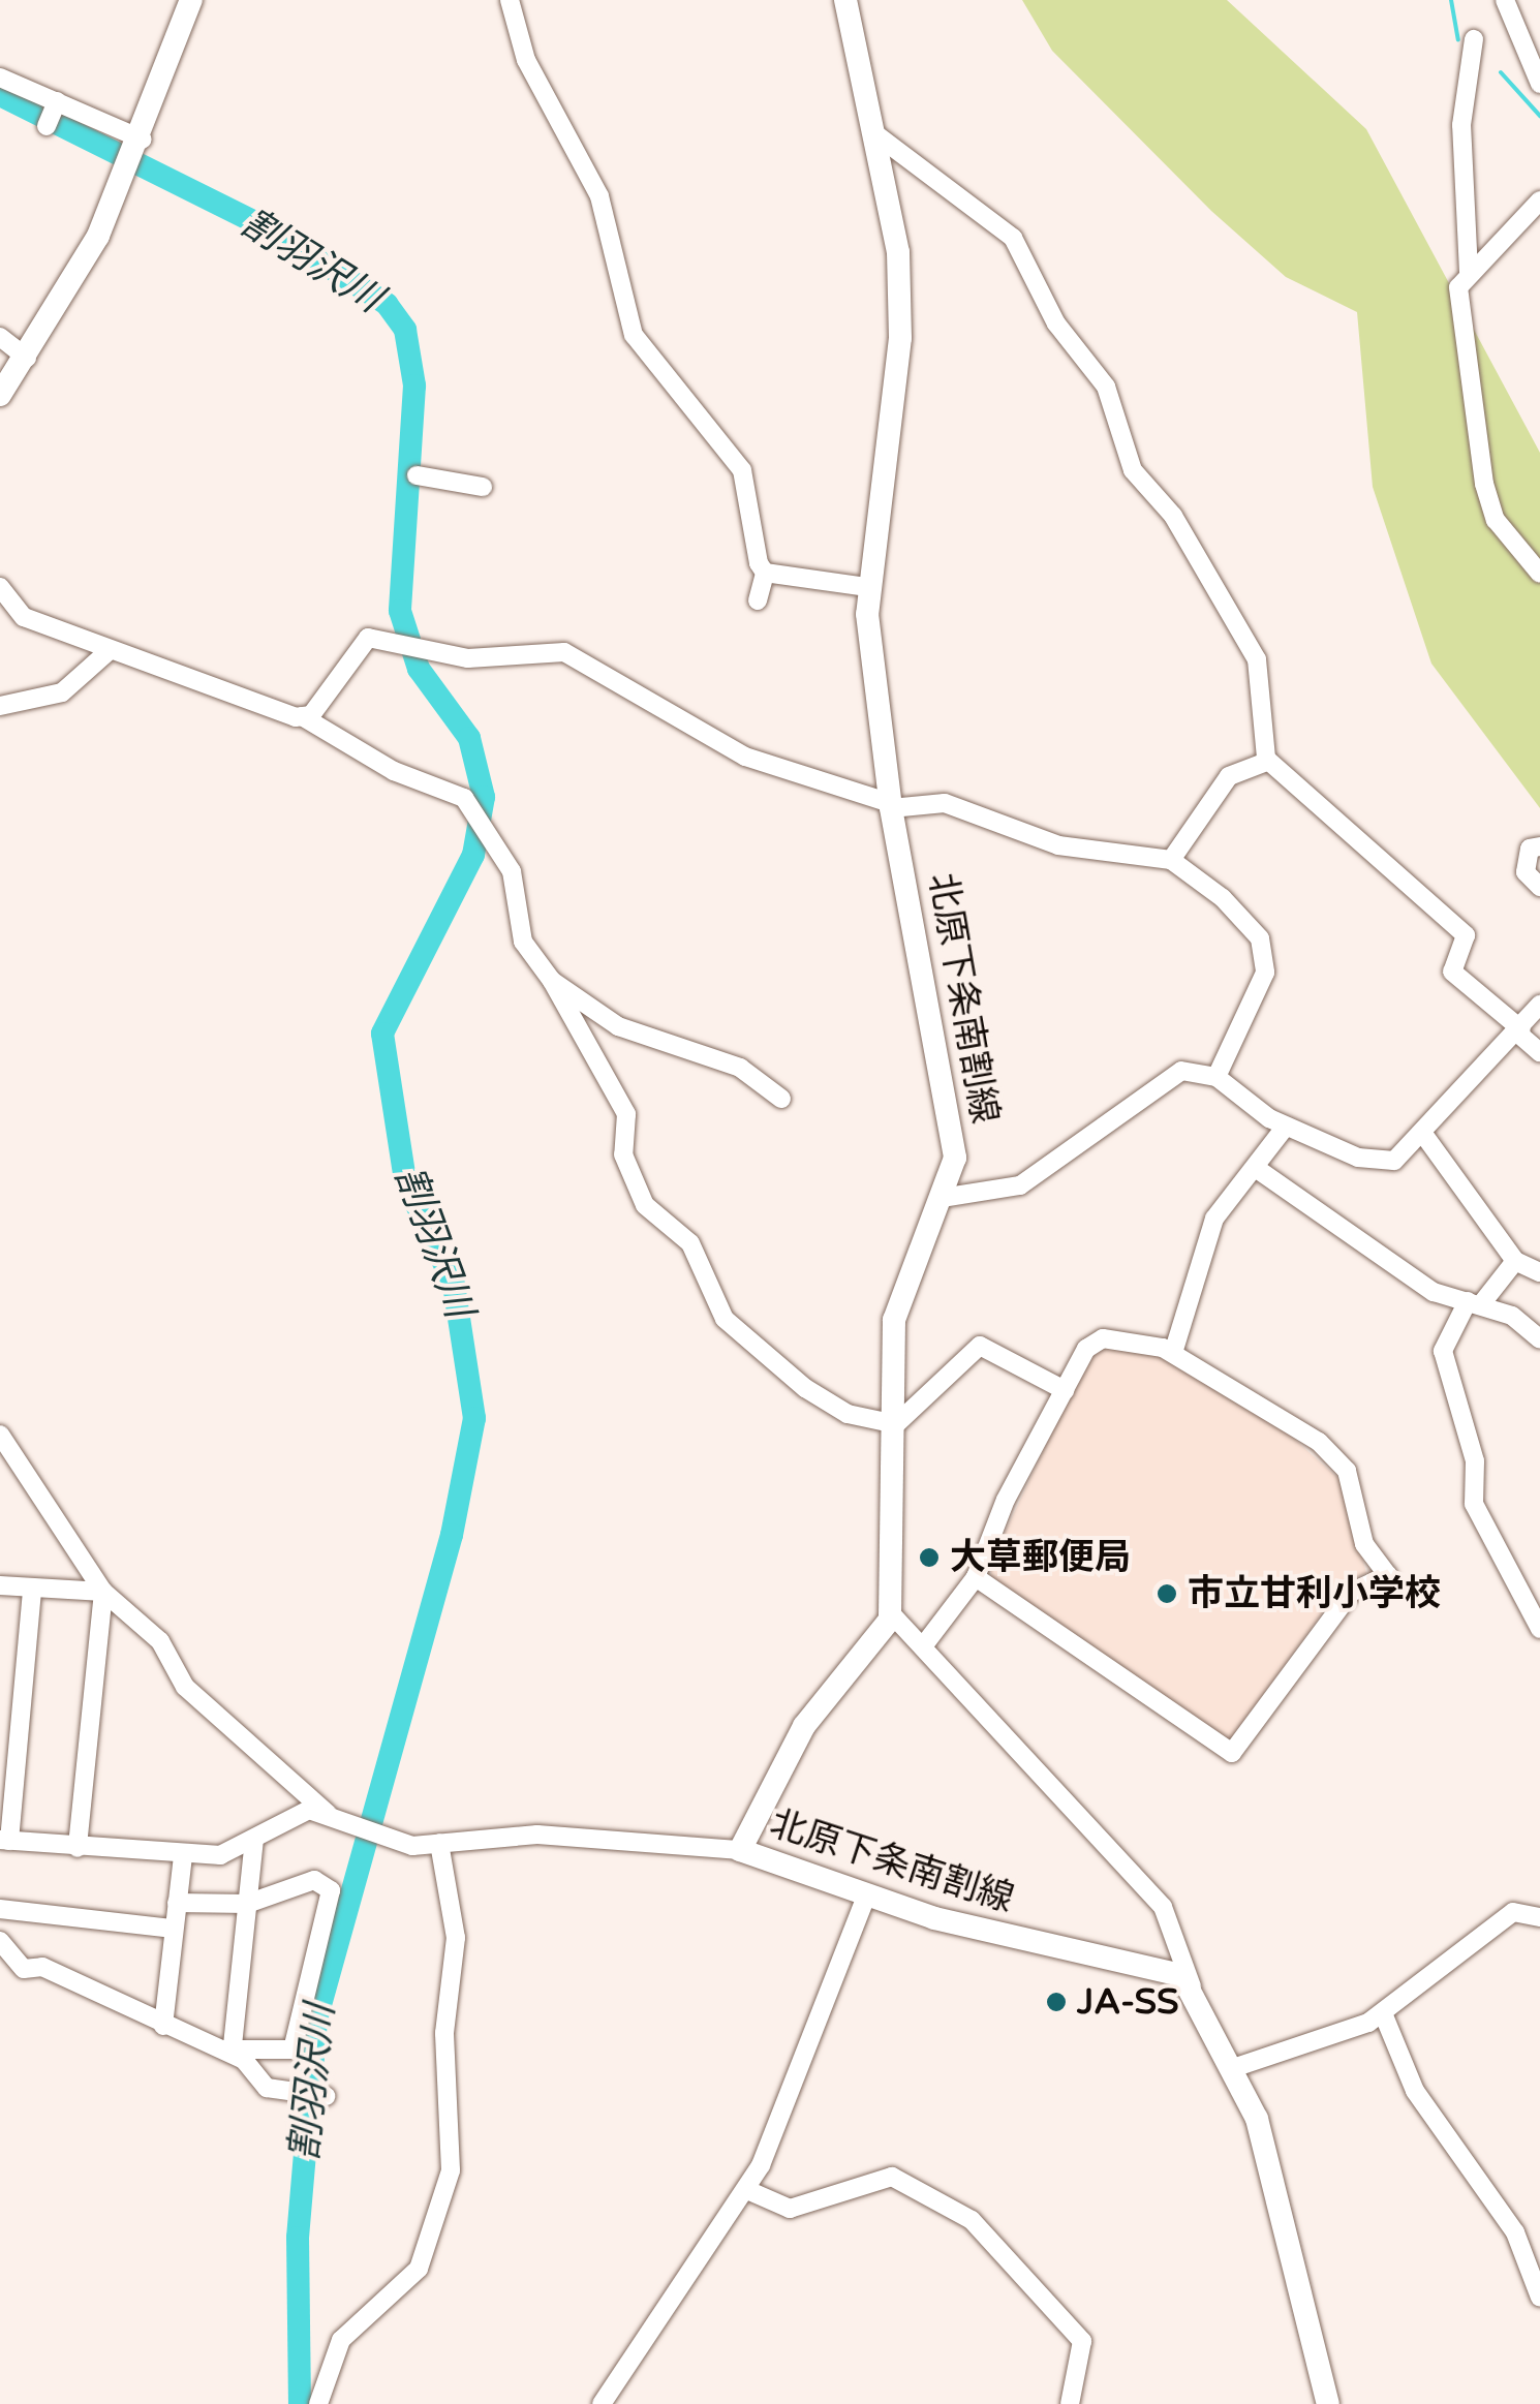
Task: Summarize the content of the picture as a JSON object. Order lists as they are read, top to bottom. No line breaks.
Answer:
{"streets":{"main road":["北原下条南割線"]},"water":["割羽沢川"],"places":["大草郵便局","市立甘利小学校","JA-SS"]}
